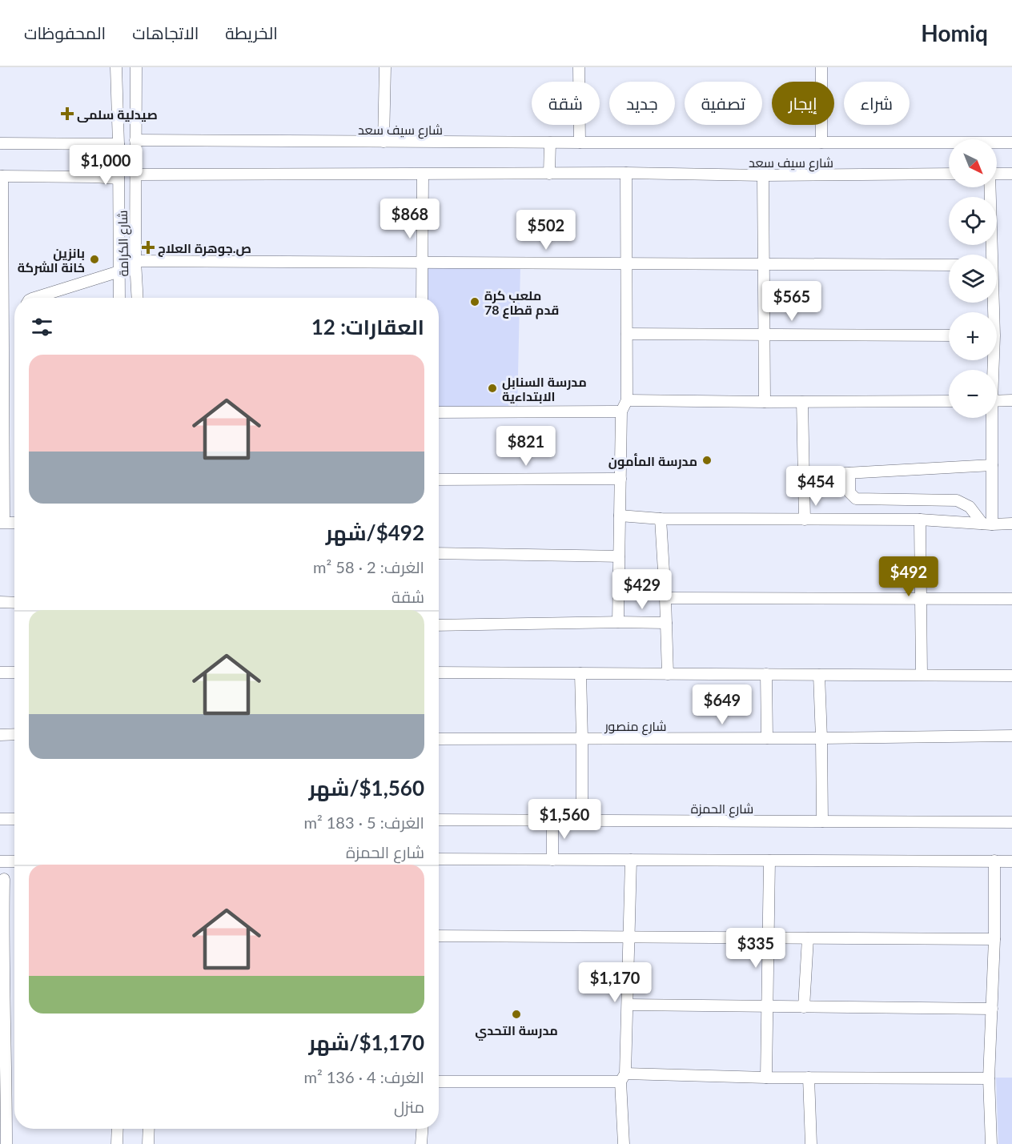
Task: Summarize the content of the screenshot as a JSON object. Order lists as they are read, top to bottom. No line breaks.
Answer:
{"streets":{"street":["شارع سيف سعد","شارع الكرامة","شارع منصور","شارع الحمزة"]},"crossings":[["شارع سيف سعد","شارع الكرامة"]],"places":{"health":["صيدلية سلمى","ص.جوهرة العلاج"],"other":["بانزين خانة الشركة","ملعب كرة قدم قطاع 78","مدرسة السنابل الابتداءية","مدرسة المأمون","مدرسة التحدي"]},"north":"bottom right","page":{"header":"Homiq","nav":["الخريطة","الاتجاهات","المحفوظات"],"chip":["شراء","إيجار","تصفية","جديد","شقة"],"map_buttons":["+","−"],"price":["$1,000","$868","$502","$565","$821","$454","$492","$429","$649","$1,560","$335","$1,170"],"heading":"العقارات: 12","list":[{"name":"$492/شهر","note":"الغرف: 2 · 58 m² · شقة"},{"name":"$1,560/شهر","note":"الغرف: 5 · 183 m² · شارع الحمزة"},{"name":"$1,170/شهر","note":"الغرف: 4 · 136 m² · منزل"}]}}
